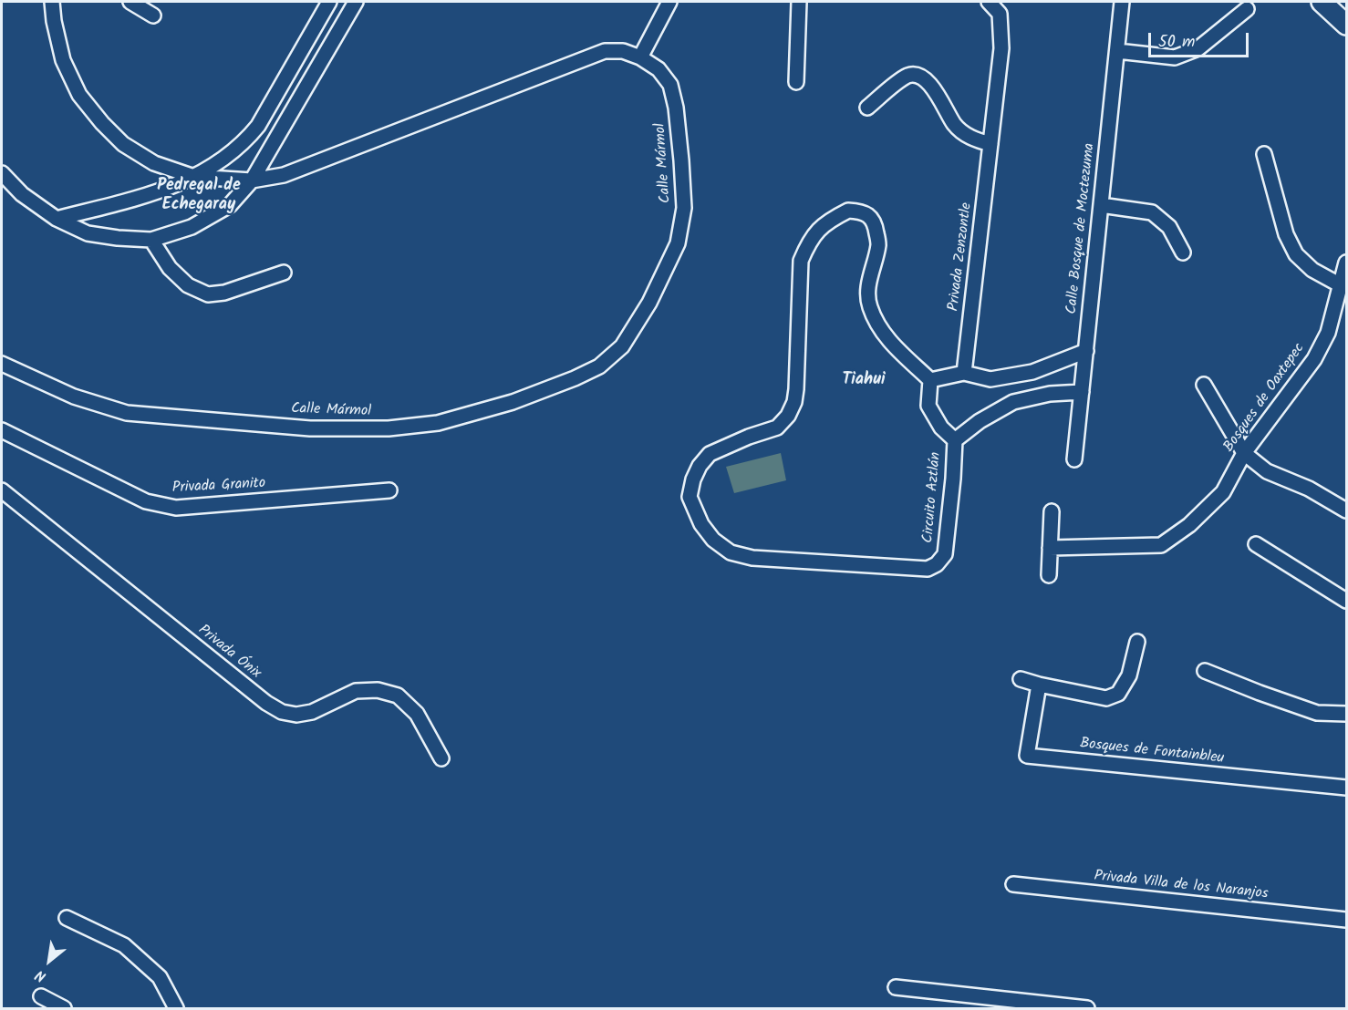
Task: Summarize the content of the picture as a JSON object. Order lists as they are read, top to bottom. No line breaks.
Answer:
{"streets":{"street":["Calle Mármol","Calle Bosque de Moctezuma","Privada Zenzontle","Bosques de Oaxtepec","Privada Granito","Circuito Aztlán","Privada Ónix","Bosques de Fontainbleu","Privada Villa de los Naranjos"]},"districts":["Pedregal de Echegaray","Tiahui"],"scale_bar":"50 m","north":"bottom left"}
